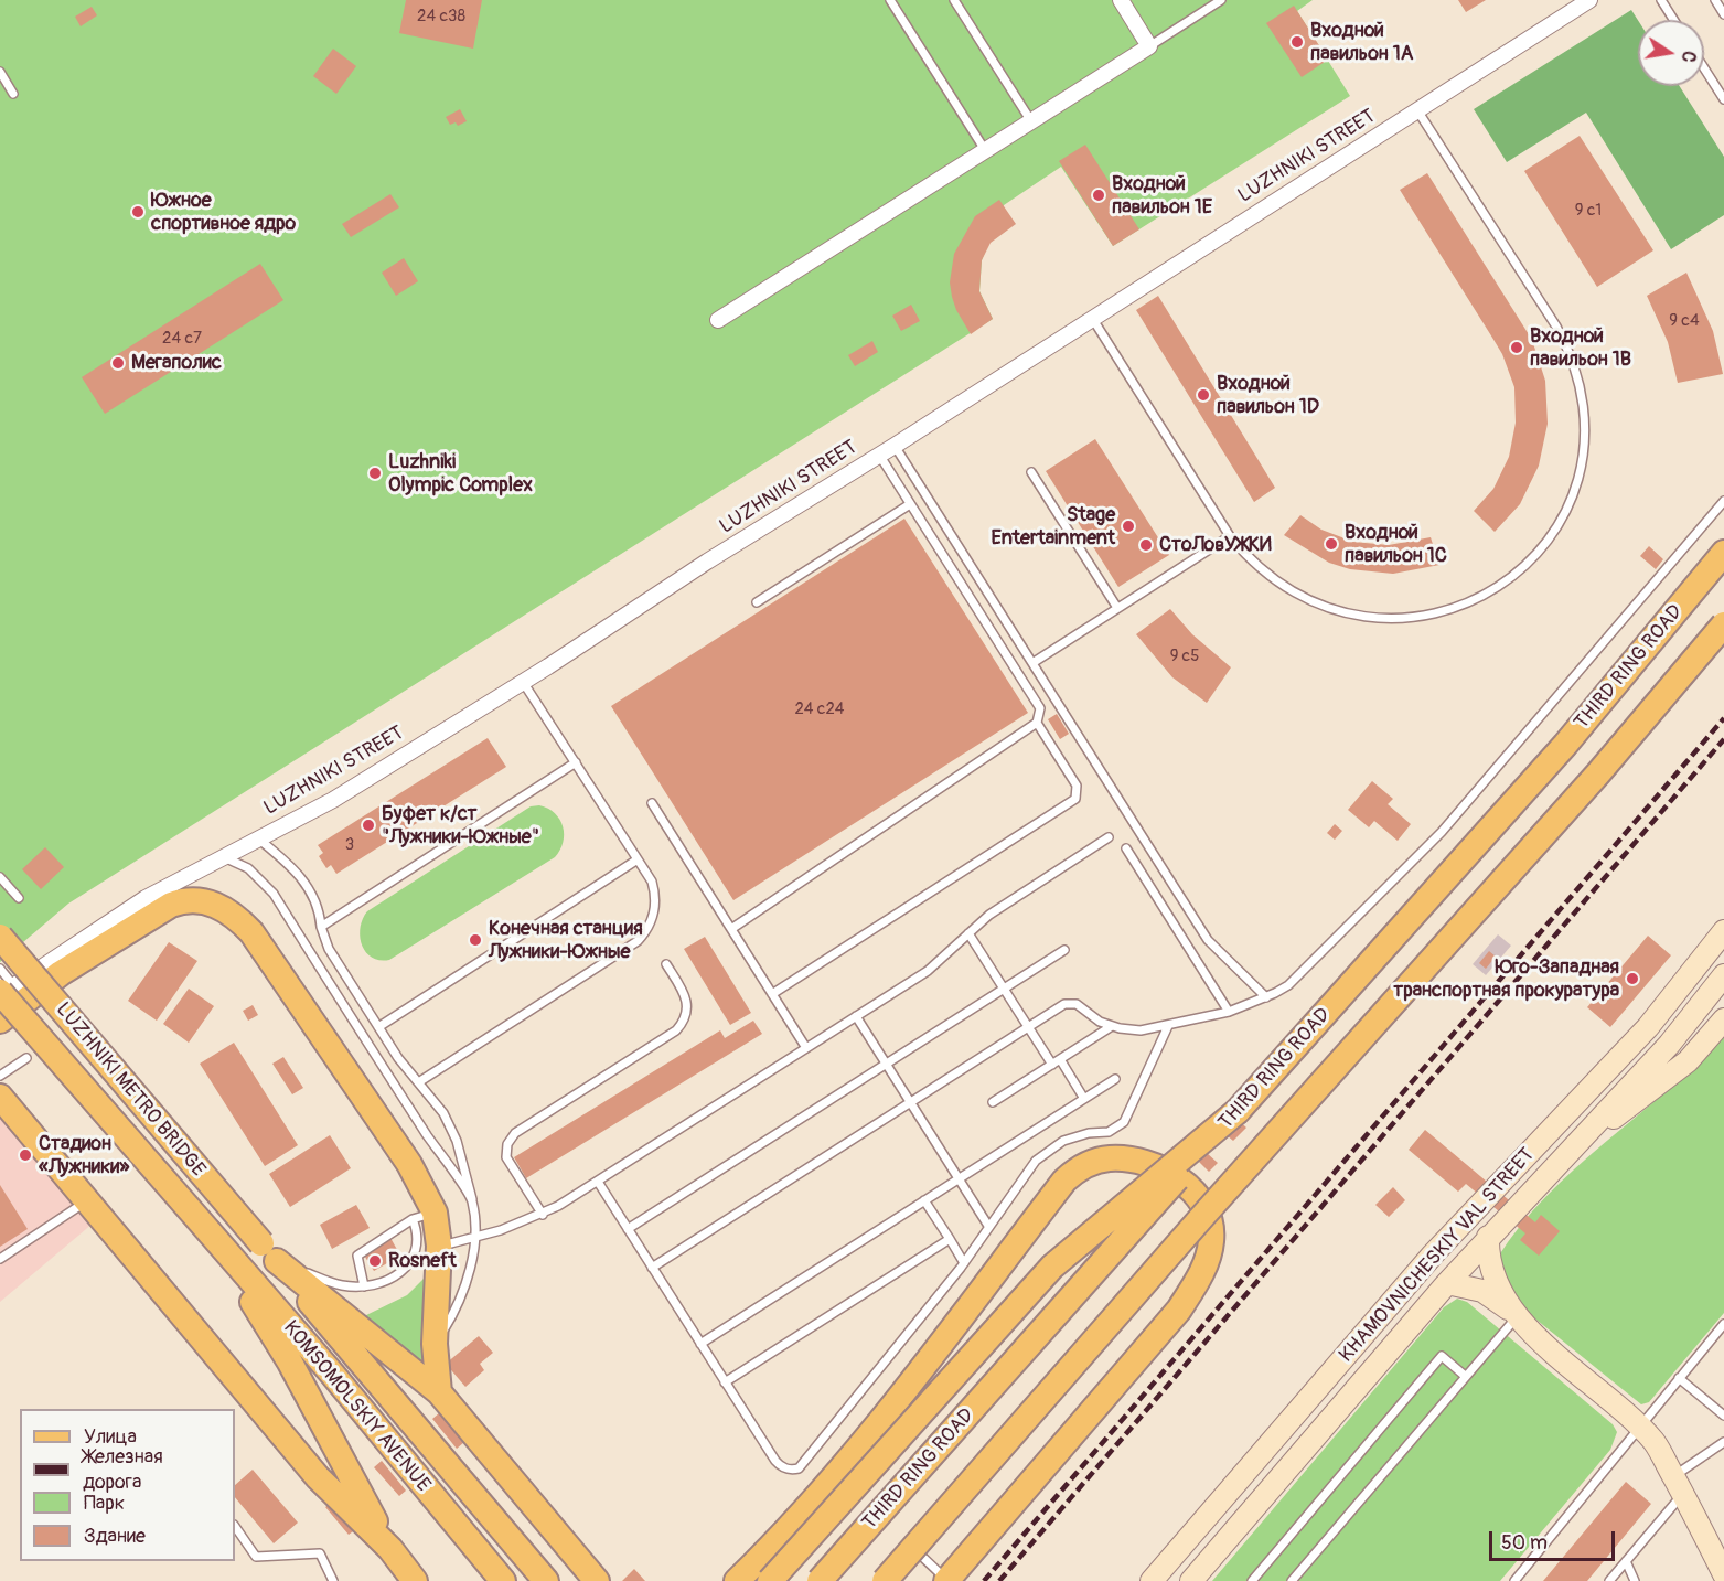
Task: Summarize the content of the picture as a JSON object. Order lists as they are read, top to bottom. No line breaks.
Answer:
{"streets":{"main road":["THIRD RING ROAD","LUZHNIKI METRO BRIDGE","KHAMOVNICHESKIY VAL STREET","KOMSOMOLSKIY AVENUE"],"street":["LUZHNIKI STREET"]},"crossings":[["LUZHNIKI STREET","LUZHNIKI METRO BRIDGE"],["LUZHNIKI METRO BRIDGE","KOMSOMOLSKIY AVENUE"]],"places":["Входной павильон 1A","Входной павильон 1E","Южное спортивное ядро","Входной павильон 1B","Мегаполис","Входной павильон 1D","Luzhniki Olympic Complex","Stage Entertainment","Входной павильон 1C","СтоЛовУЖКИ","Буфет к/ст \"Лужники-Южные\"","Конечная станция Лужники-Южные","Юго-Западная транспортная прокуратура","Стадион «Лужники»","Rosneft"],"house_numbers":["24 с38","9 с1","9 с4","24 с7","9 с5","24 с24","3"],"legend":["Улица","Железная дорога","Парк","Здание"],"scale_bar":"50 m","north":"right"}
